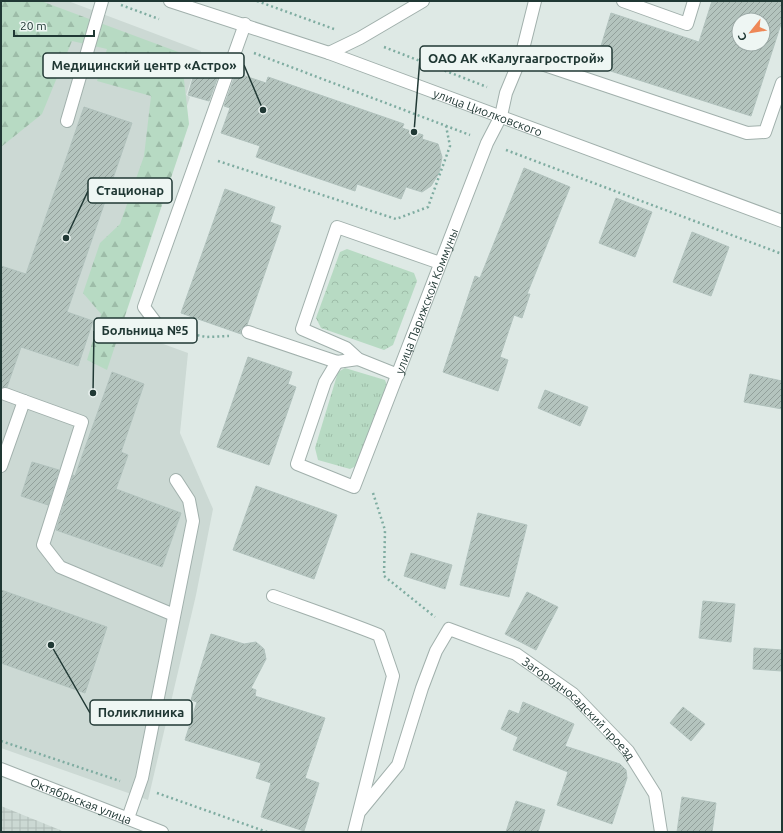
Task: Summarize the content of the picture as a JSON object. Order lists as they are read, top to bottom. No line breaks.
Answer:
{"streets":{"street":["улица Циолковского","улица Парижской Коммуны","Загородносадский проезд","Октябрьская улица"]},"crossings":[["улица Циолковского","улица Парижской Коммуны"]],"places":["Медицинский центр «Астро»","ОАО АК «Калугаагрострой»","Стационар","Больница №5","Поликлиника"],"scale_bar":"20 m","north":"bottom left"}
